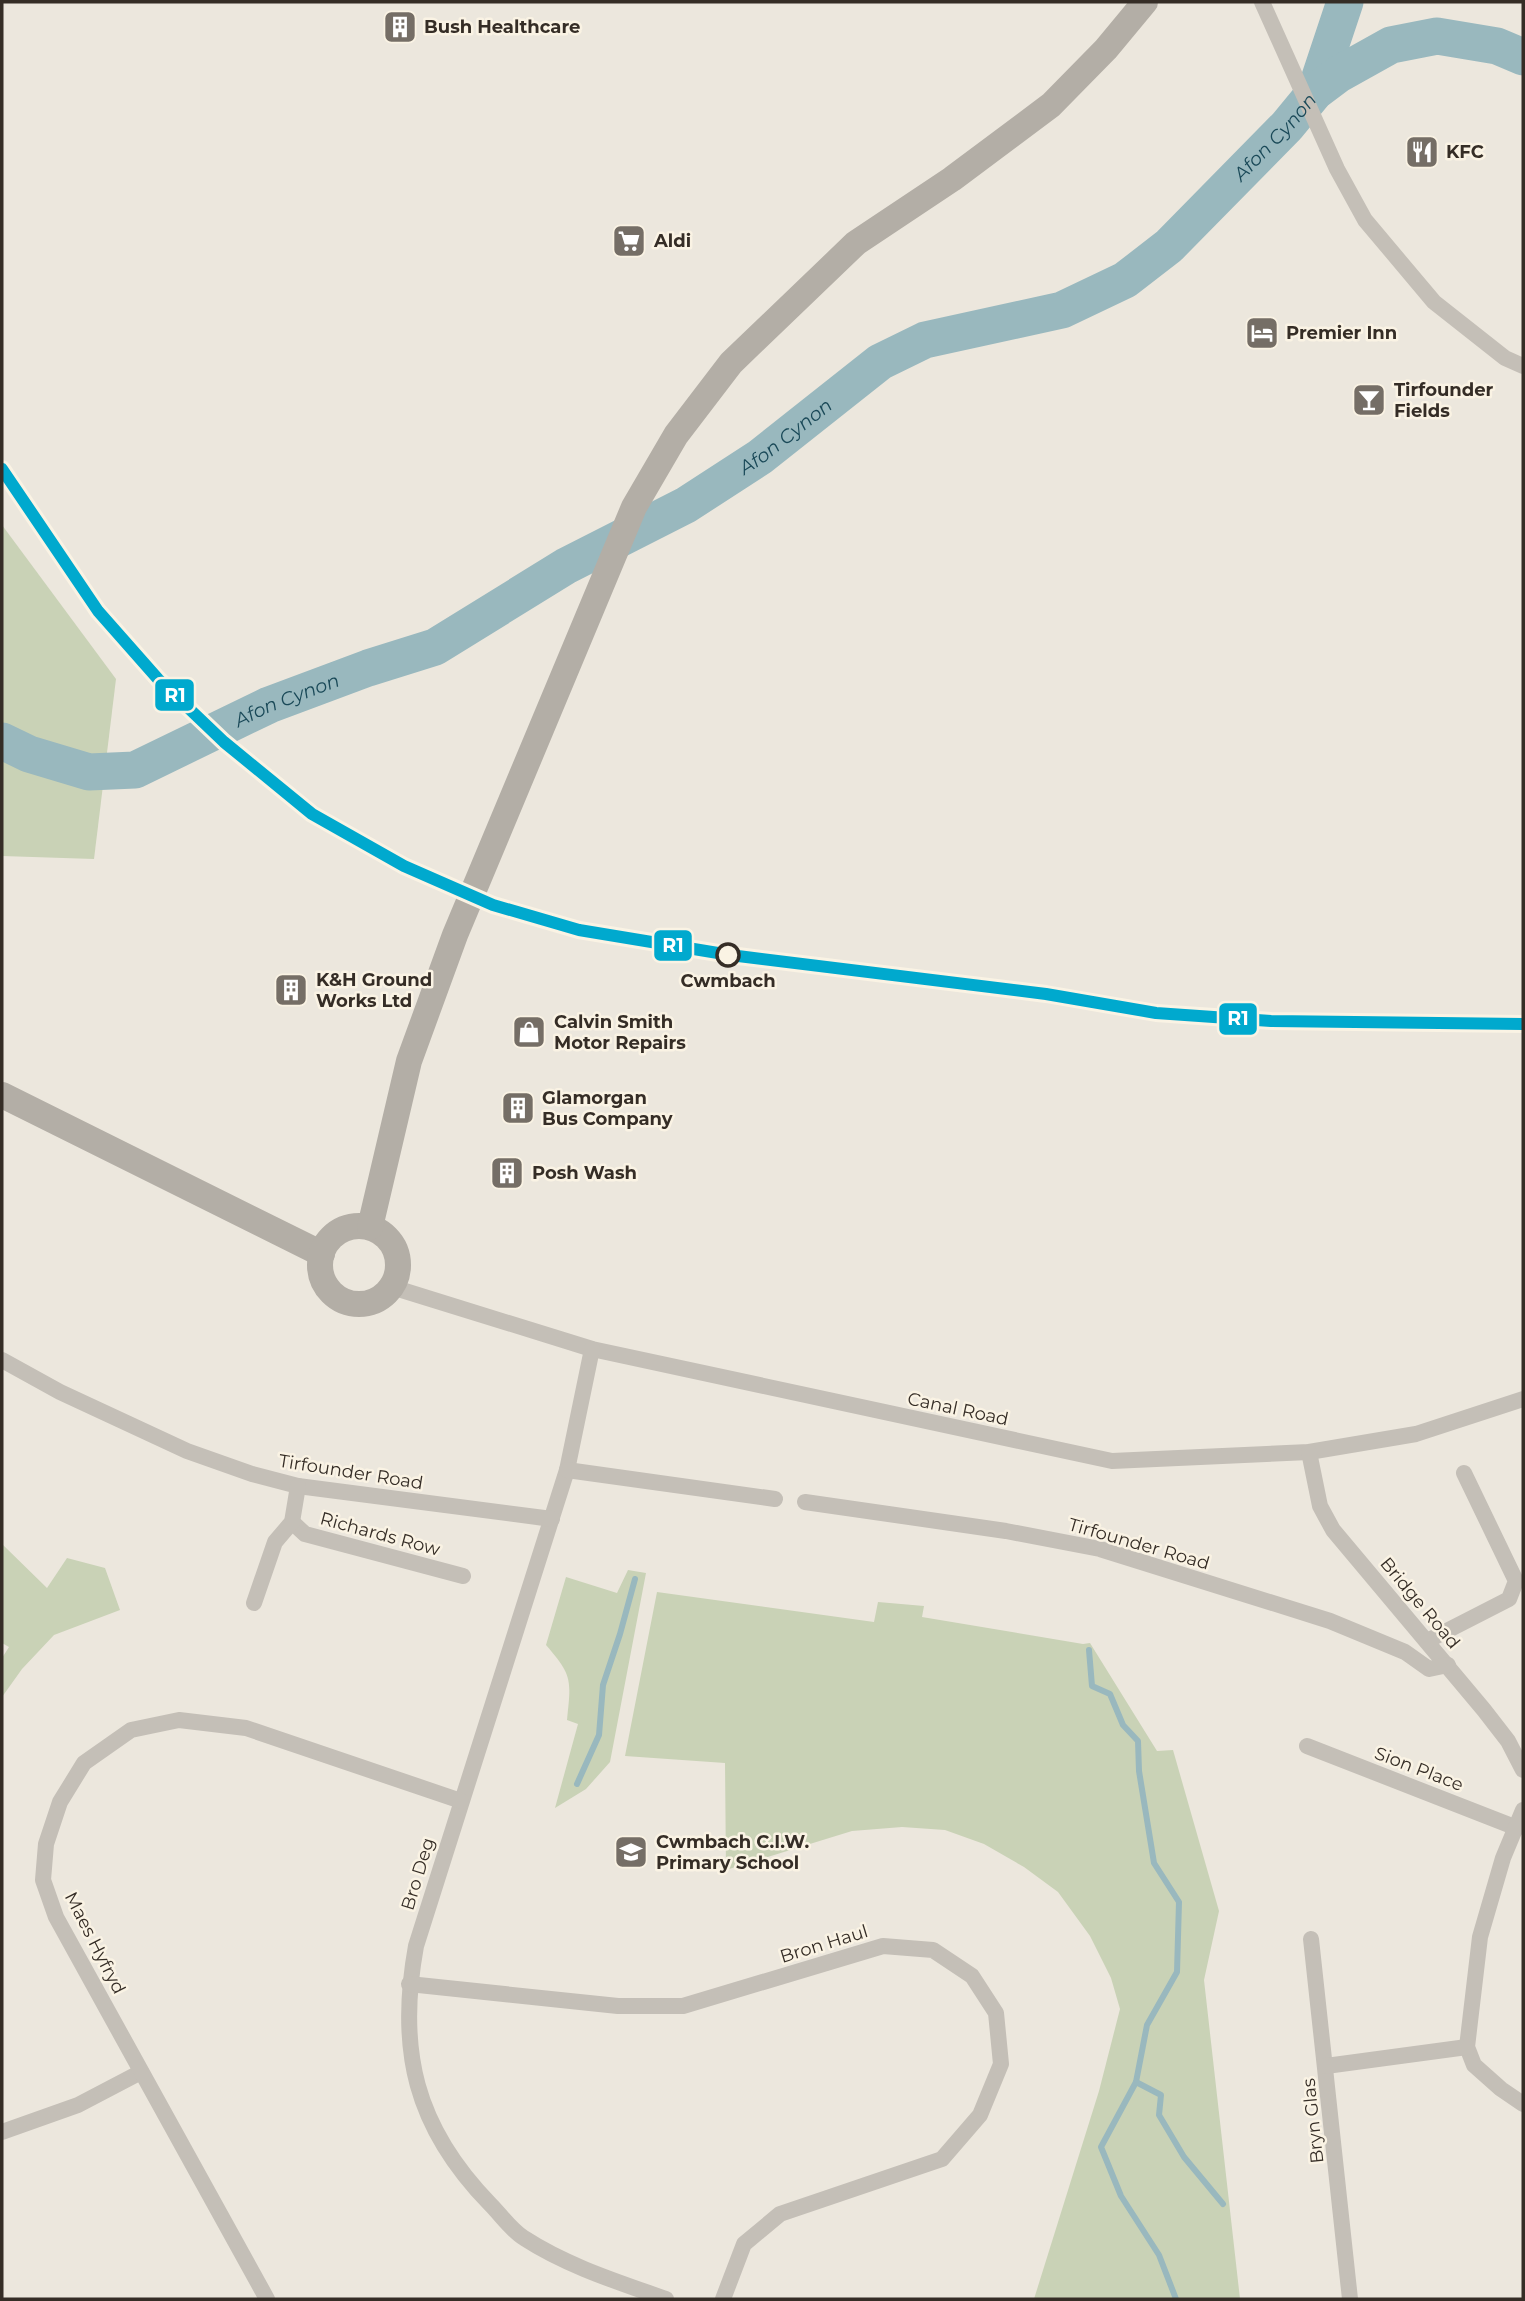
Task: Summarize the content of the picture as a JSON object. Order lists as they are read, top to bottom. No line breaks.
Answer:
{"streets":{"street":["Canal Road","Tirfounder Road","Richards Row","Bridge Road","Sion Place","Bro Deg","Maes Hyfryd","Bron Haul","Bryn Glas"]},"crossings":[["Canal Road","Bridge Road"],["Canal Road","Bro Deg"],["Tirfounder Road","Bridge Road"],["Tirfounder Road","Bro Deg"],["Bro Deg","Maes Hyfryd"],["Bro Deg","Bron Haul"]],"water":["Afon Cynon"],"places":{"building":["Bush Healthcare","K&H Ground Works Ltd","Glamorgan Bus Company","Posh Wash"],"restaurant":["KFC"],"supermarket":["Aldi"],"hotel":["Premier Inn"],"bar":["Tirfounder Fields"],"other":["Cwmbach"],"shop":["Calvin Smith Motor Repairs"],"school or university":["Cwmbach C.I.W. Primary School"]},"lines":["transit line R1"]}
